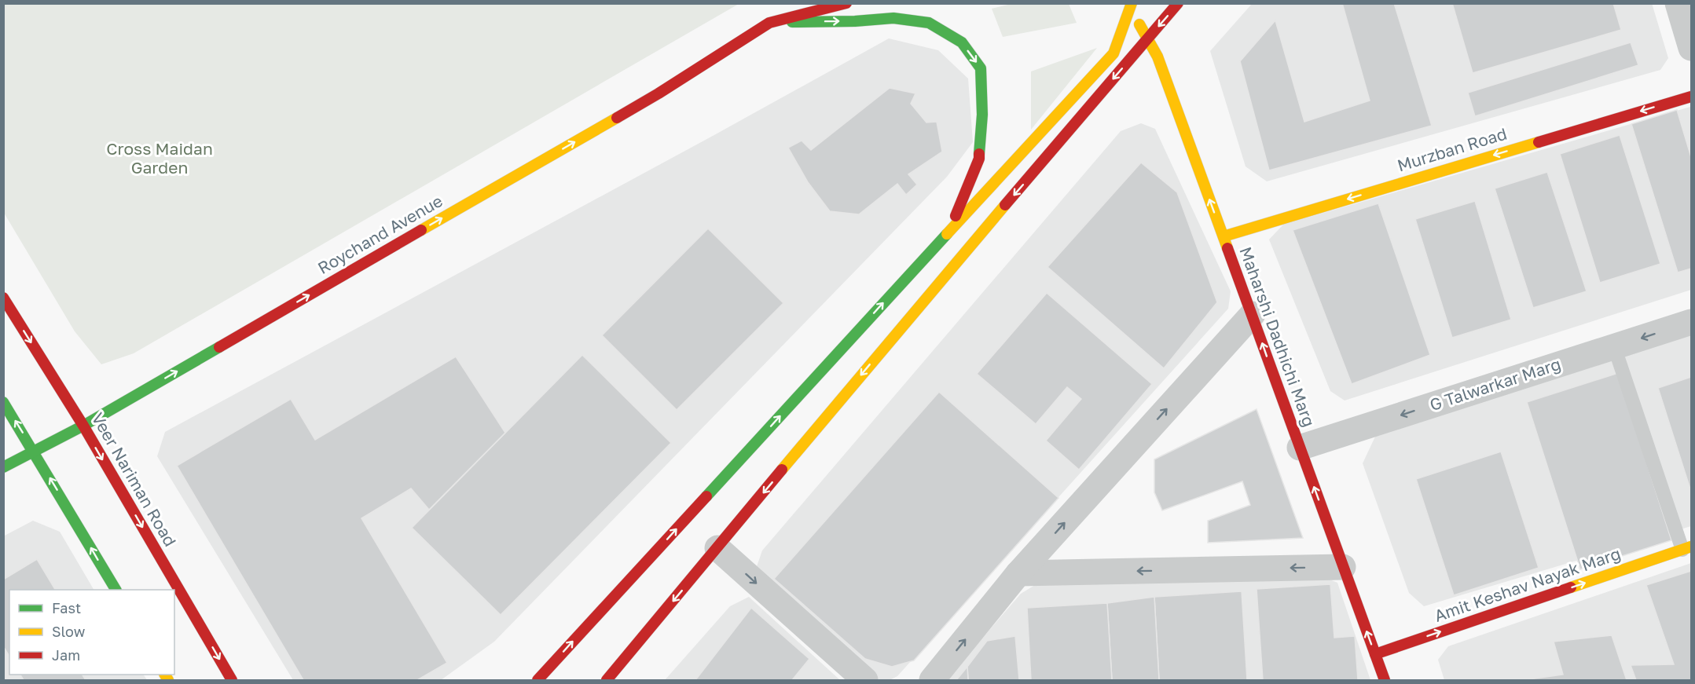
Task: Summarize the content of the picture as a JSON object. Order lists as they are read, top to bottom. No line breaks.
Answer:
{"streets":{"main road":["Murzban Road","Roychand Avenue","Maharshi Dadhichi Marg","Veer Nariman Road","Amit Keshav Nayak Marg"],"street":["G Talwarkar Marg"]},"crossings":[["Murzban Road","Maharshi Dadhichi Marg"],["Roychand Avenue","Veer Nariman Road"],["Maharshi Dadhichi Marg","G Talwarkar Marg"],["Maharshi Dadhichi Marg","Amit Keshav Nayak Marg"]],"one_way":["Murzban Road","Roychand Avenue","Maharshi Dadhichi Marg","G Talwarkar Marg","Amit Keshav Nayak Marg"],"parks":["Cross Maidan Garden"],"legend":["Fast","Slow","Jam"]}
